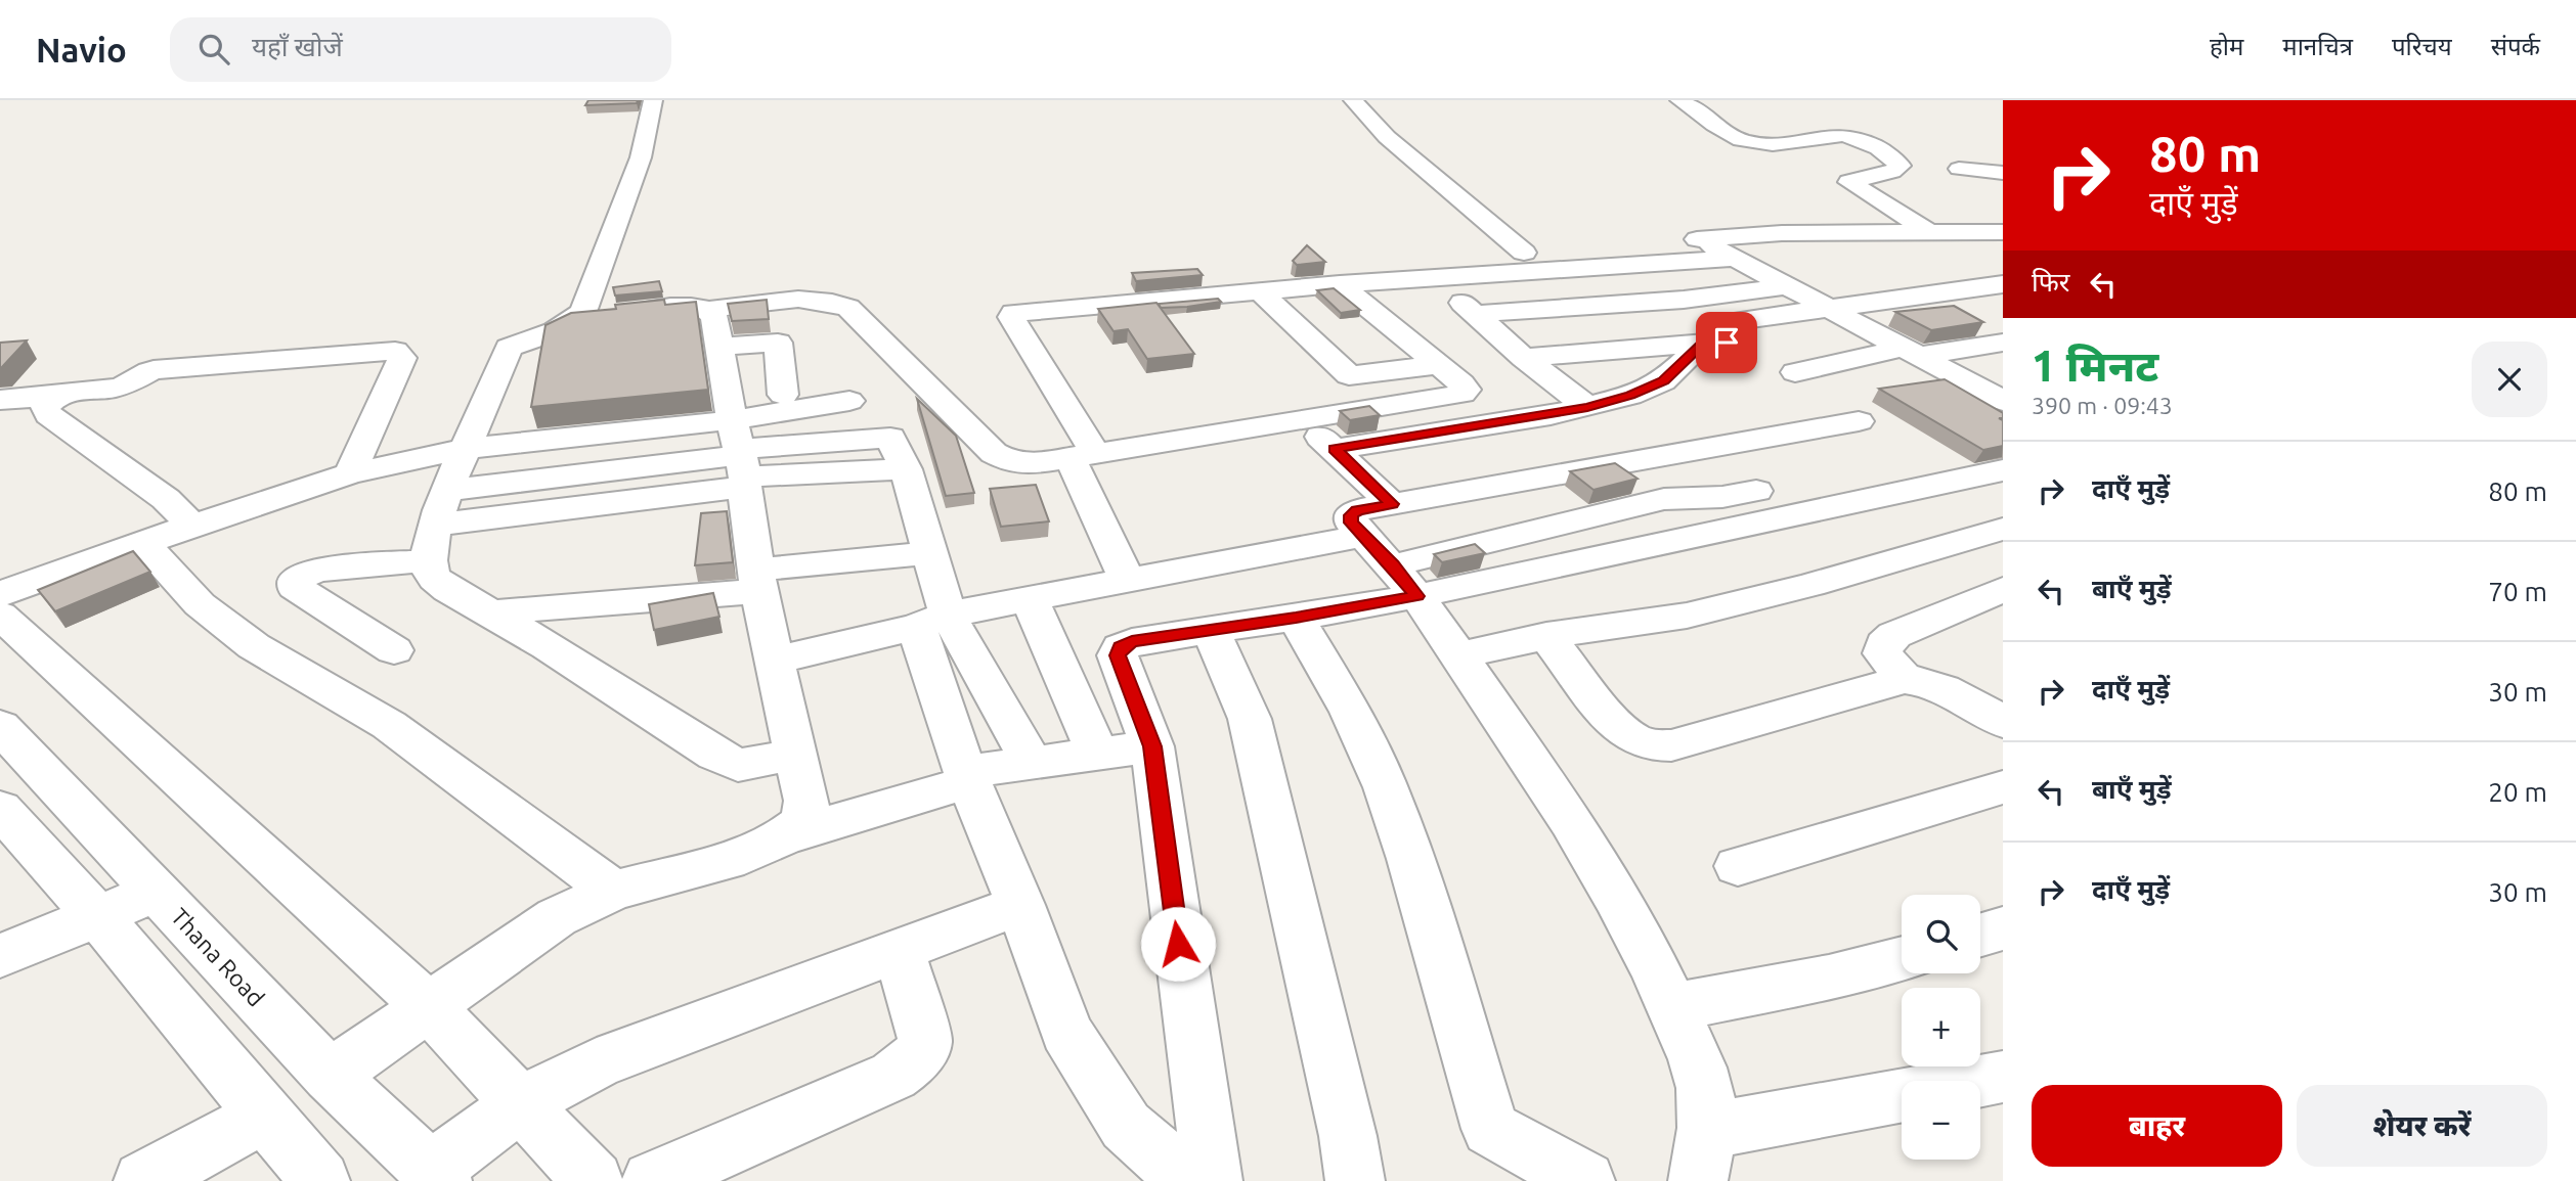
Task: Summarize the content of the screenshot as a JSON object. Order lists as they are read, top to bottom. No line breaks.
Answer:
{"streets":{"street":["Thana Road"]},"page":{"header":"Navio","search":"यहाँ खोजें","nav":["होम","मानचित्र","परिचय","संपर्क"],"turn":["80 m","दाएँ मुड़ें"],"then":"फिर","heading":["1 मिनट","390 m · 09:43"],"list":[{"name":"दाएँ मुड़ें","value":"80 m"},{"name":"बाएँ मुड़ें","value":"70 m"},{"name":"दाएँ मुड़ें","value":"30 m"},{"name":"बाएँ मुड़ें","value":"20 m"},{"name":"दाएँ मुड़ें","value":"30 m"}],"map_buttons":["+","−"],"buttons":["बाहर","शेयर करें"]}}
